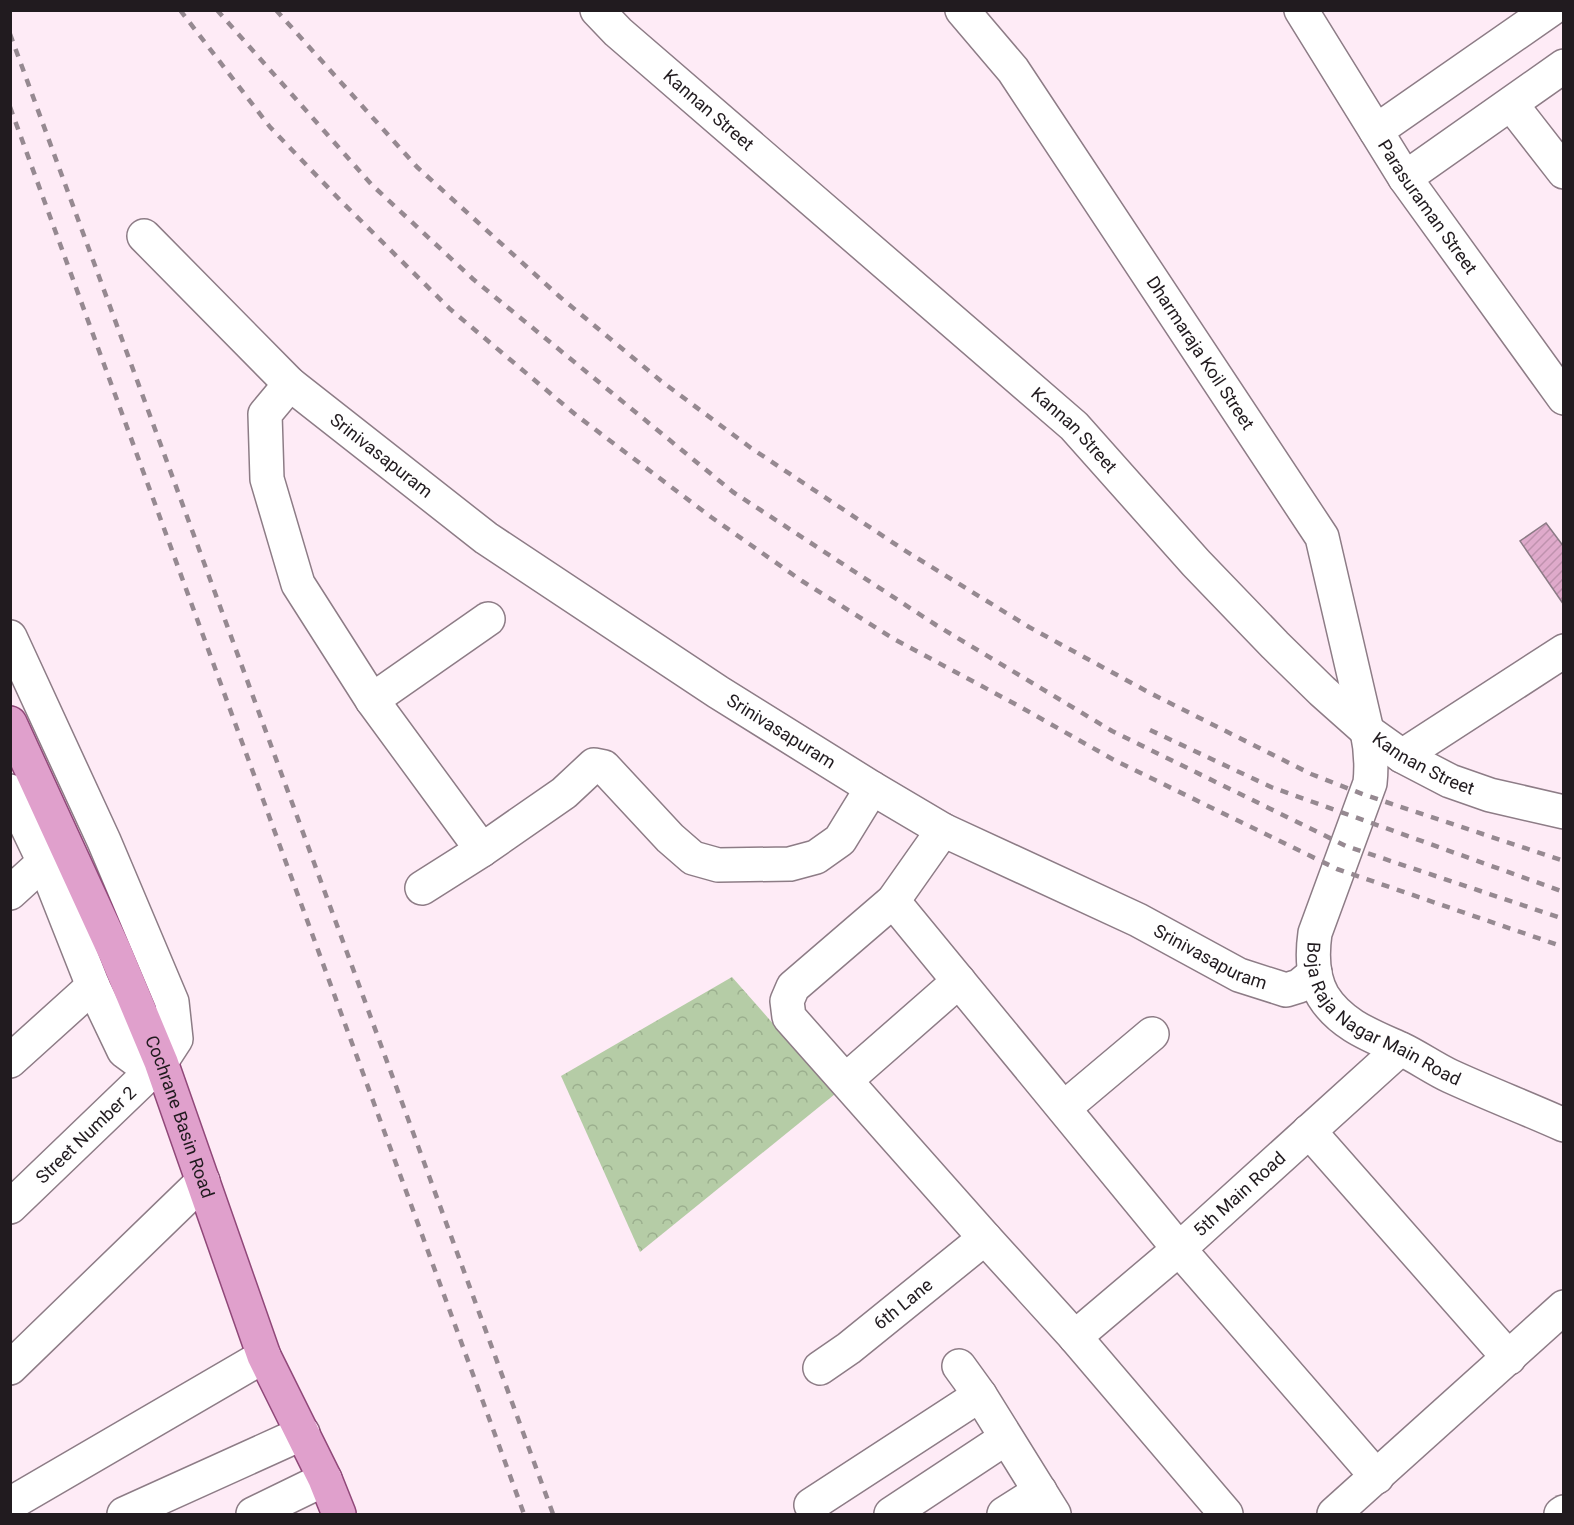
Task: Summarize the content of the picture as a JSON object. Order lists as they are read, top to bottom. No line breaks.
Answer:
{"streets":{"main road":["Cochrane Basin Road"],"street":["Kannan Street","Parasuraman Street","Dharmaraja Koil Street","Srinivasapuram","Boja Raja Nagar Main Road","Street Number 2","5th Main Road","6th Lane"]},"crossings":[["Kannan Street","Dharmaraja Koil Street"],["Kannan Street","Boja Raja Nagar Main Road"],["Dharmaraja Koil Street","Boja Raja Nagar Main Road"],["Srinivasapuram","Boja Raja Nagar Main Road"],["Boja Raja Nagar Main Road","5th Main Road"],["Cochrane Basin Road","Street Number 2"]]}
